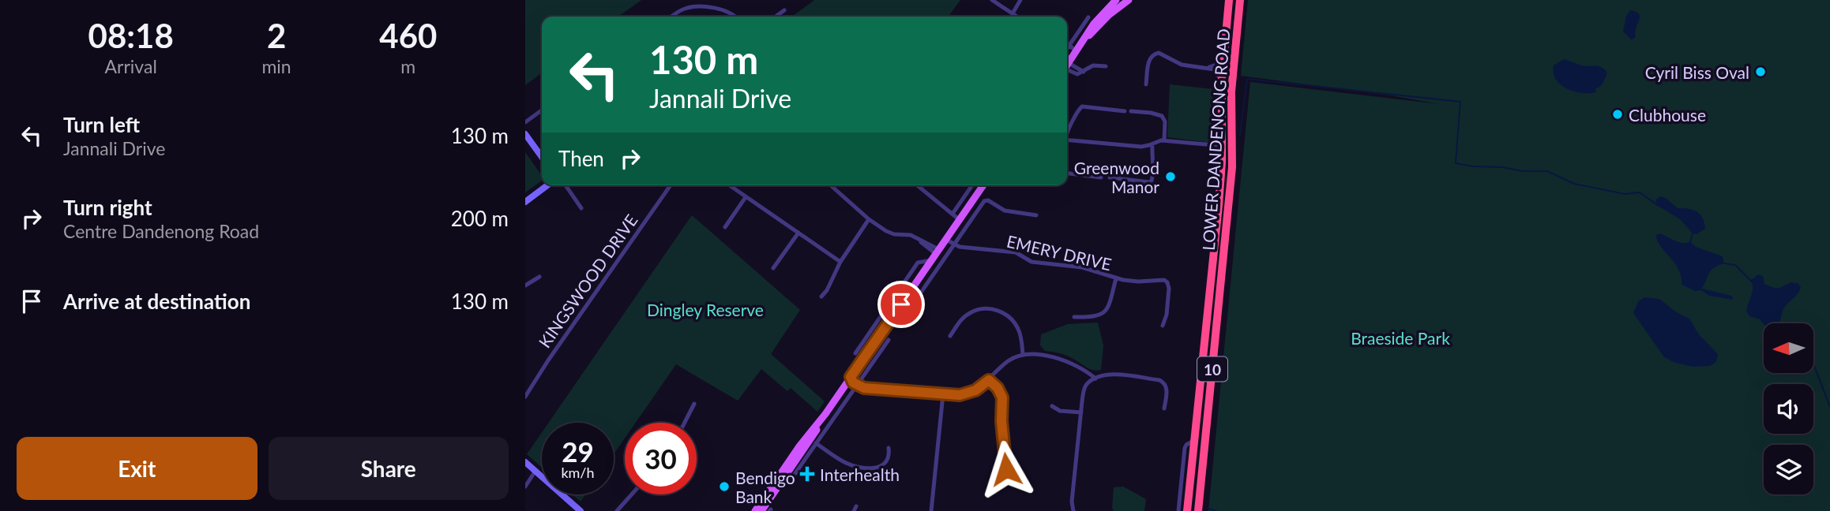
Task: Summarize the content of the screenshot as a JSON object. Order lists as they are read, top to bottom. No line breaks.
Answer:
{"streets":{"highway":["LOWER DANDENONG ROAD","10"],"street":["EMERY DRIVE","KINGSWOOD DRIVE"]},"parks":["Dingley Reserve","Braeside Park"],"places":{"other":["Cyril Biss Oval","Clubhouse","Greenwood Manor","Bendigo Bank"],"health":["Interhealth"]},"north":"left","page":{"eta":["08:18","Arrival","2","min","460","m"],"turn":["130 m","Jannali Drive"],"list":[{"name":"Turn left","note":"Jannali Drive","value":"130 m"},{"name":"Turn right","note":"Centre Dandenong Road","value":"200 m"},{"name":"Arrive at destination","value":"130 m"}],"then":"Then","speed":"29 km/h","limit":"30","buttons":["Exit","Share"]}}
